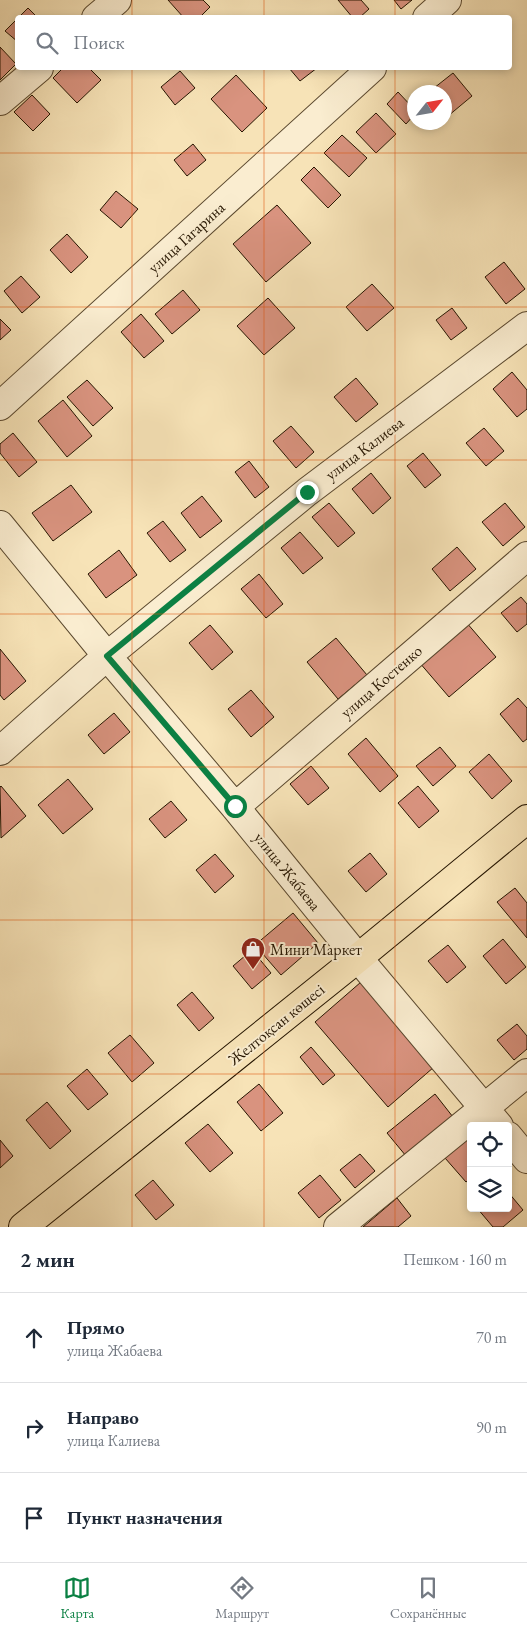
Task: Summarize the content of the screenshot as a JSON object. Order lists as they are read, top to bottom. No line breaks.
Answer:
{"streets":{"main road":["Желтоқсан көшесі"],"street":["улица Гагарина","улица Калиева","улица Костенко","улица Жабаева"]},"crossings":[["улица Калиева","улица Жабаева"],["улица Костенко","улица Жабаева"],["улица Жабаева","Желтоқсан көшесі"]],"places":{"shop":["Мини Маркет"]},"north":"top right","page":{"search":"Поиск","heading":["2 мин","Пешком · 160 m"],"list":[["Прямо","улица Жабаева","70 m"],["Направо","улица Калиева","90 m"],"Пункт назначения"],"nav":["Карта","Маршрут","Сохранённые"]}}
